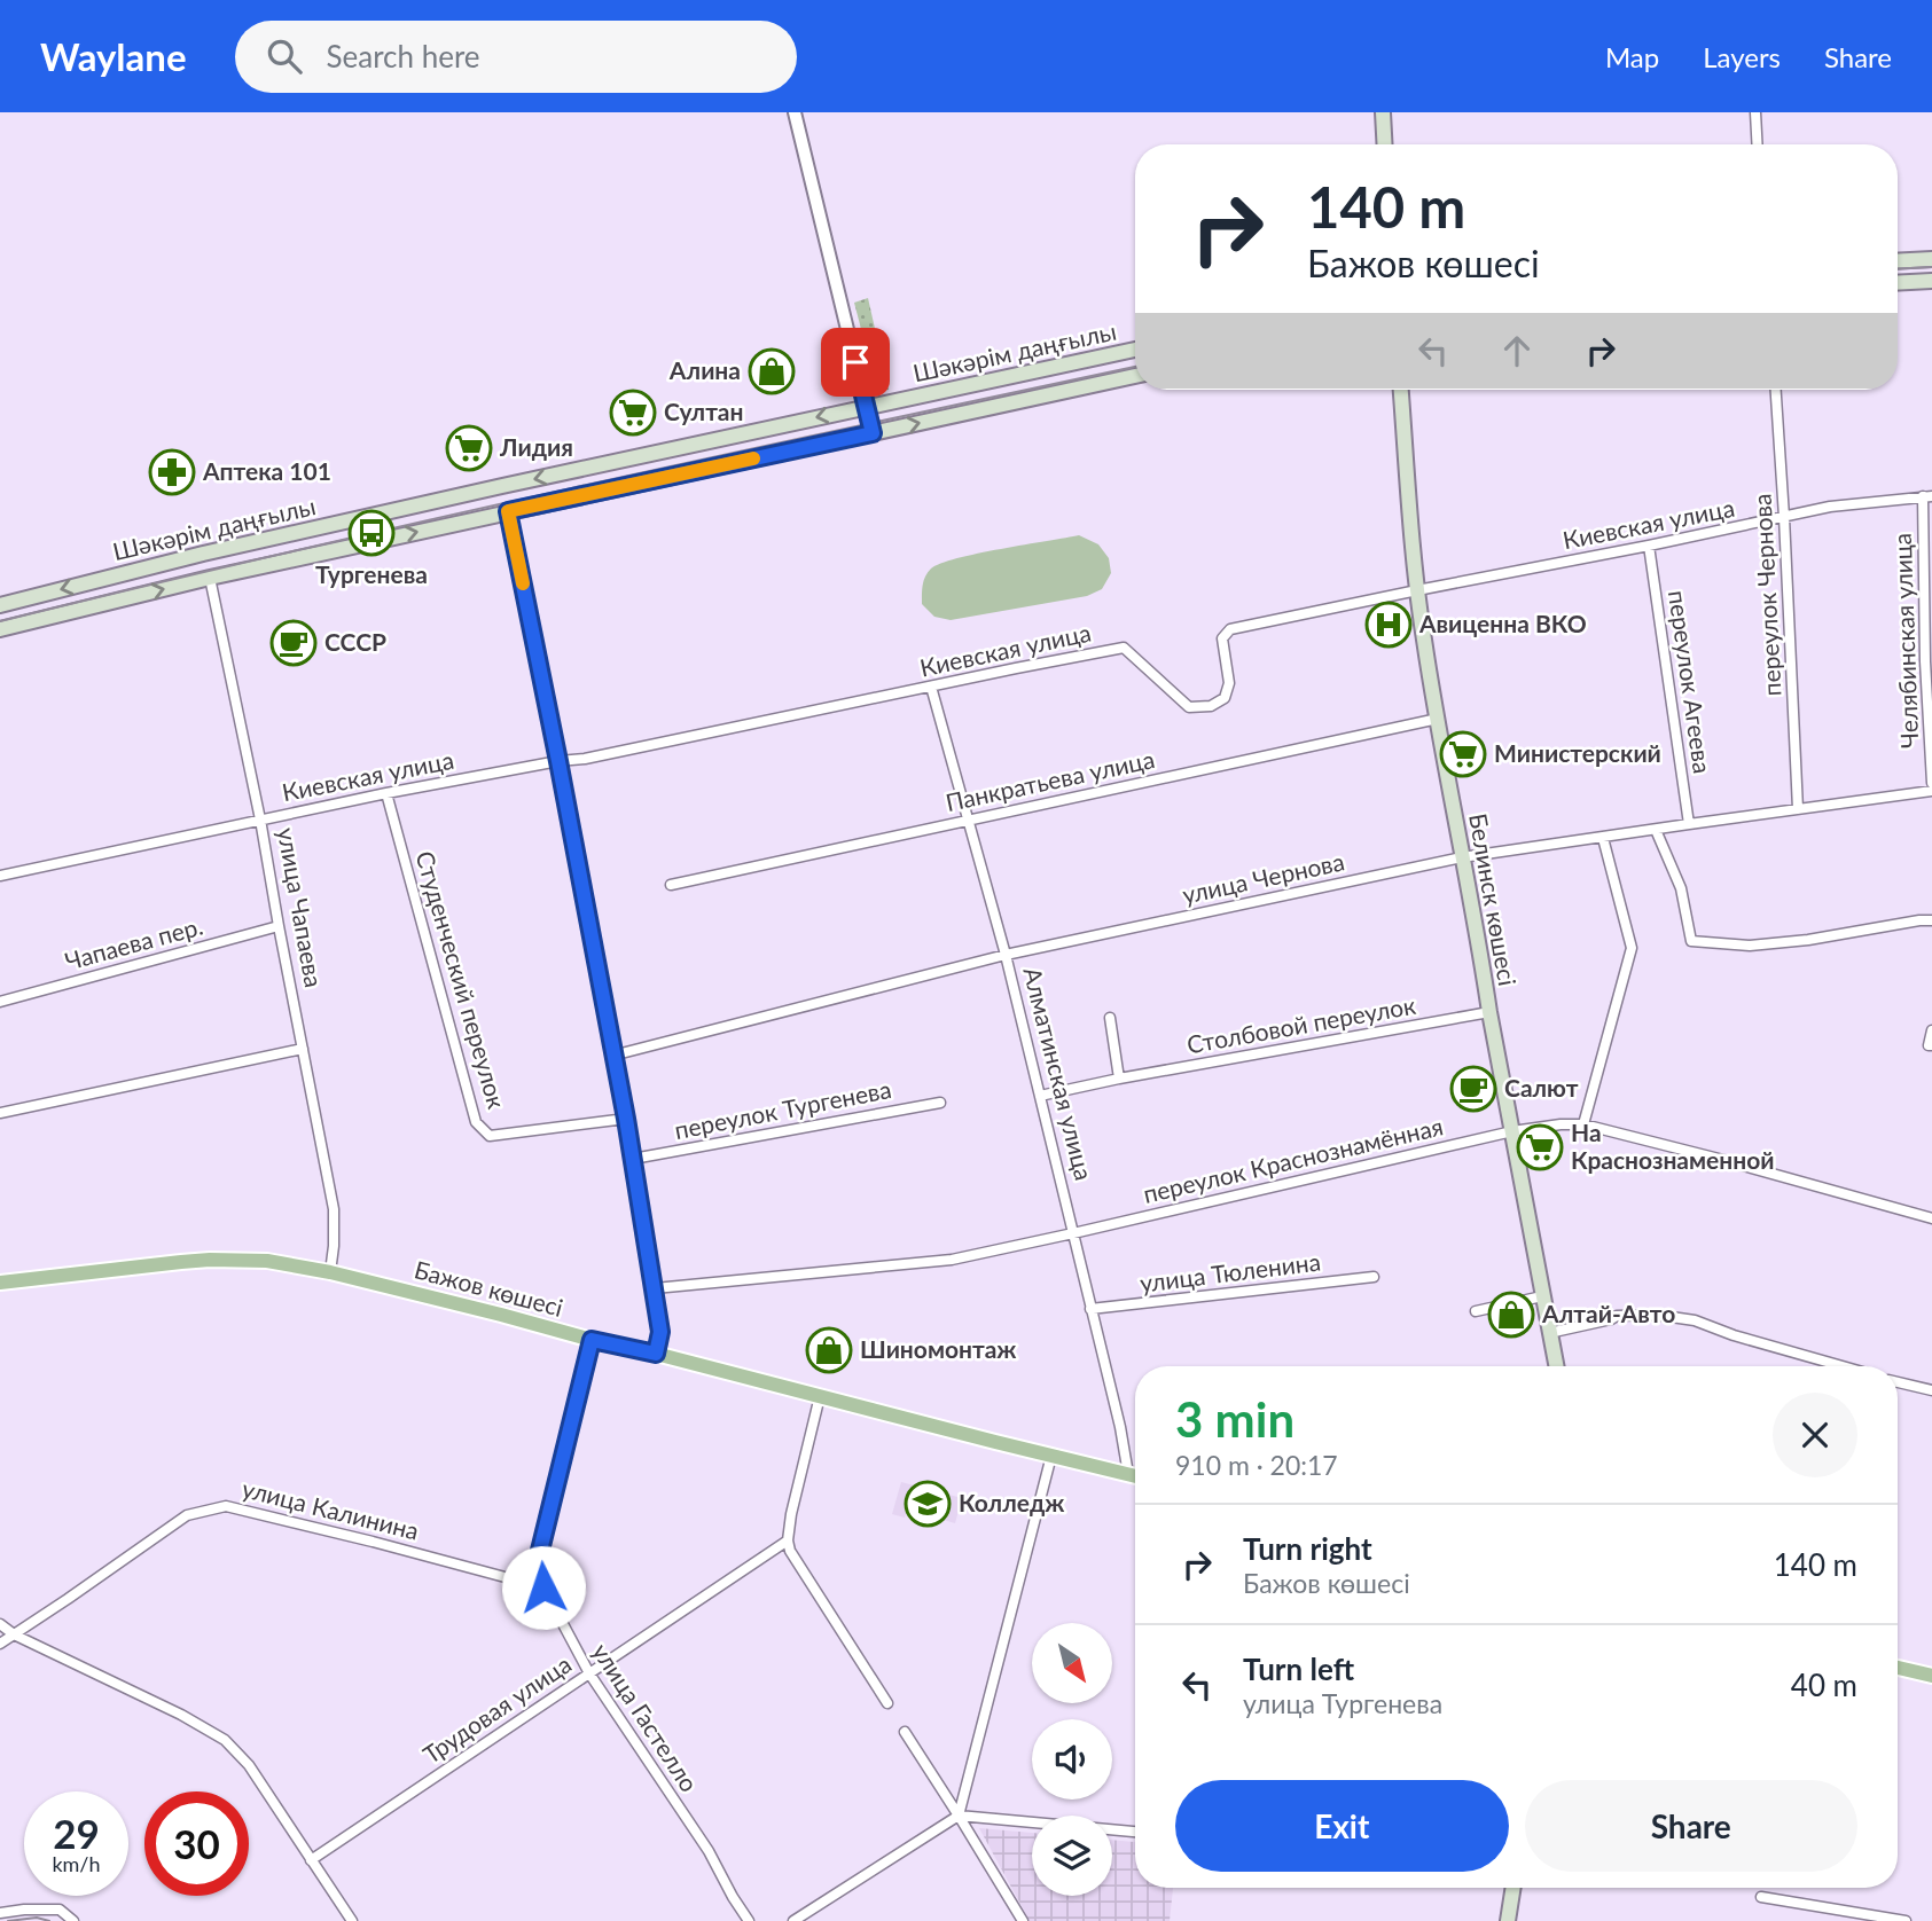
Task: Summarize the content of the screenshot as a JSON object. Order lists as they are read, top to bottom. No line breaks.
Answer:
{"streets":{"main road":["Шәкәрім даңғылы","Белинск көшесі","улица Чапаева","Бажов көшесі"],"street":["Киевская улица","переулок Чернова","Челябинская улица","переулок Агеева","Панкратьева улица","улица Чернова","Чапаева пер.","Студенческий переулок","Столбовой переулок","Алматинская улица","переулок Тургенева","переулок Краснознамённая","улица Тюленина","улица Калинина","Трудовая улица","улица Гастелло"]},"crossings":[["Шәкәрім даңғылы","улица Чапаева"],["Киевская улица","переулок Чернова"],["Киевская улица","Челябинская улица"],["Киевская улица","переулок Агеева"],["Киевская улица","Белинск көшесі"],["Киевская улица","улица Чапаева"],["Киевская улица","Студенческий переулок"],["Киевская улица","Алматинская улица"],["переулок Чернова","улица Чернова"],["переулок Агеева","улица Чернова"],["Панкратьева улица","Белинск көшесі"],["Панкратьева улица","Алматинская улица"],["улица Чернова","Белинск көшесі"],["улица Чернова","Алматинская улица"],["Белинск көшесі","Столбовой переулок"],["Белинск көшесі","переулок Краснознамённая"],["улица Чапаева","Чапаева пер."],["улица Чапаева","Бажов көшесі"],["Столбовой переулок","Алматинская улица"],["Алматинская улица","переулок Краснознамённая"],["Алматинская улица","улица Тюленина"],["Алматинская улица","Бажов көшесі"],["Бажов көшесі","улица Гастелло"],["улица Калинина","улица Гастелло"],["Трудовая улица","улица Гастелло"]],"places":{"shop":["Алина","Алтай-Авто","Шиномонтаж"],"supermarket":["Султан","Лидия","Министерский","На Краснознаменной"],"pharmacy":["Аптека 101"],"bus stop":["Тургенева"],"hospital":["Авиценна ВКО"],"cafe":["СССР","Салют"],"school or university":["Колледж"]},"north":"bottom right","page":{"header":"Waylane","search":"Search here","nav":["Map","Layers","Share"],"turn":["140 m","Бажов көшесі"],"heading":["3 min","910 m · 20:17"],"list":[{"name":"Turn right","note":"Бажов көшесі","value":"140 m"},{"name":"Turn left","note":"улица Тургенева","value":"40 m"}],"buttons":["Exit","Share"],"speed":"29 km/h","limit":"30"}}
